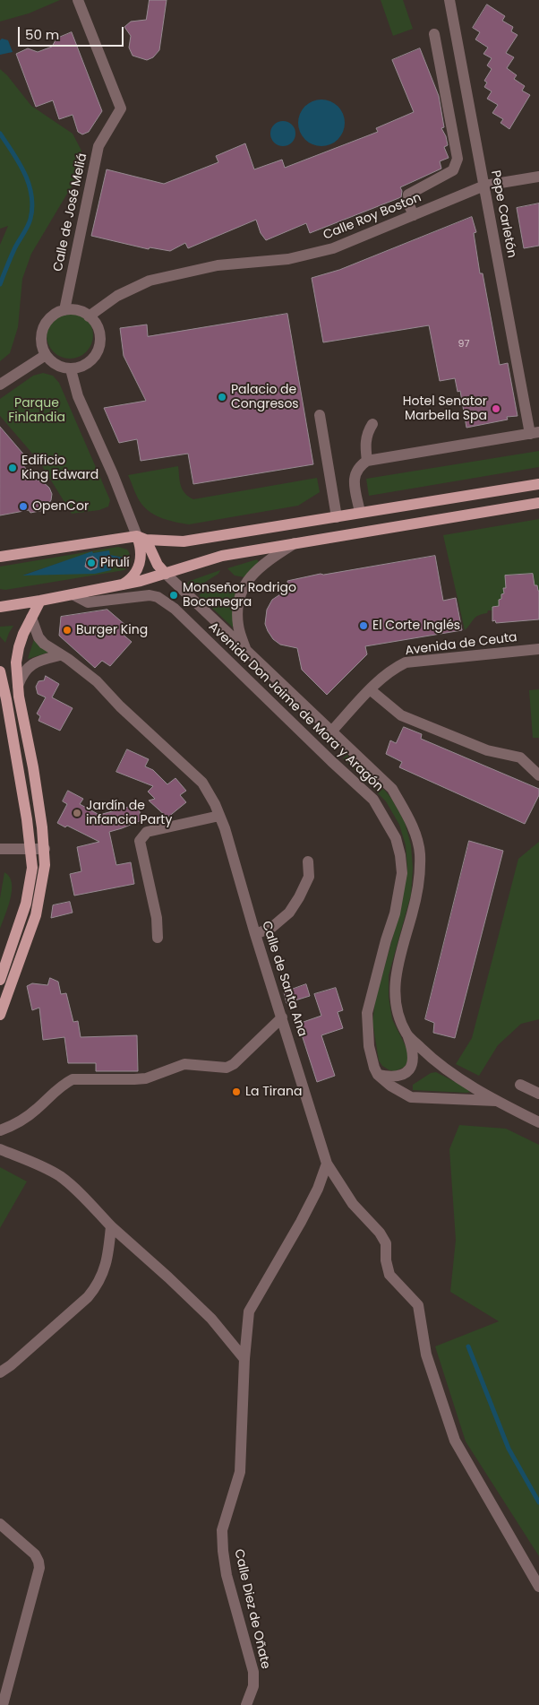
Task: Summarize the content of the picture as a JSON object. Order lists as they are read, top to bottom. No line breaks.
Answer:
{"streets":{"street":["Calle de José Meliá","Pepe Carletón","Calle Roy Boston","Avenida de Ceuta","Avenida Don Jaime de Mora y Aragón","Calle de Santa Ana","Calle Diez de Oñate"]},"crossings":[["Calle de José Meliá","Calle Roy Boston"],["Pepe Carletón","Calle Roy Boston"],["Avenida de Ceuta","Avenida Don Jaime de Mora y Aragón"]],"parks":["Parque Finlandia"],"places":["Palacio de Congresos","Hotel Senator Marbella Spa","Edificio King Edward","OpenCor","Pirulí","Monseñor Rodrigo Bocanegra","El Corte Inglés","Burger King","Jardín de infancia Party","La Tirana"],"house_numbers":["97"],"scale_bar":"50 m"}
